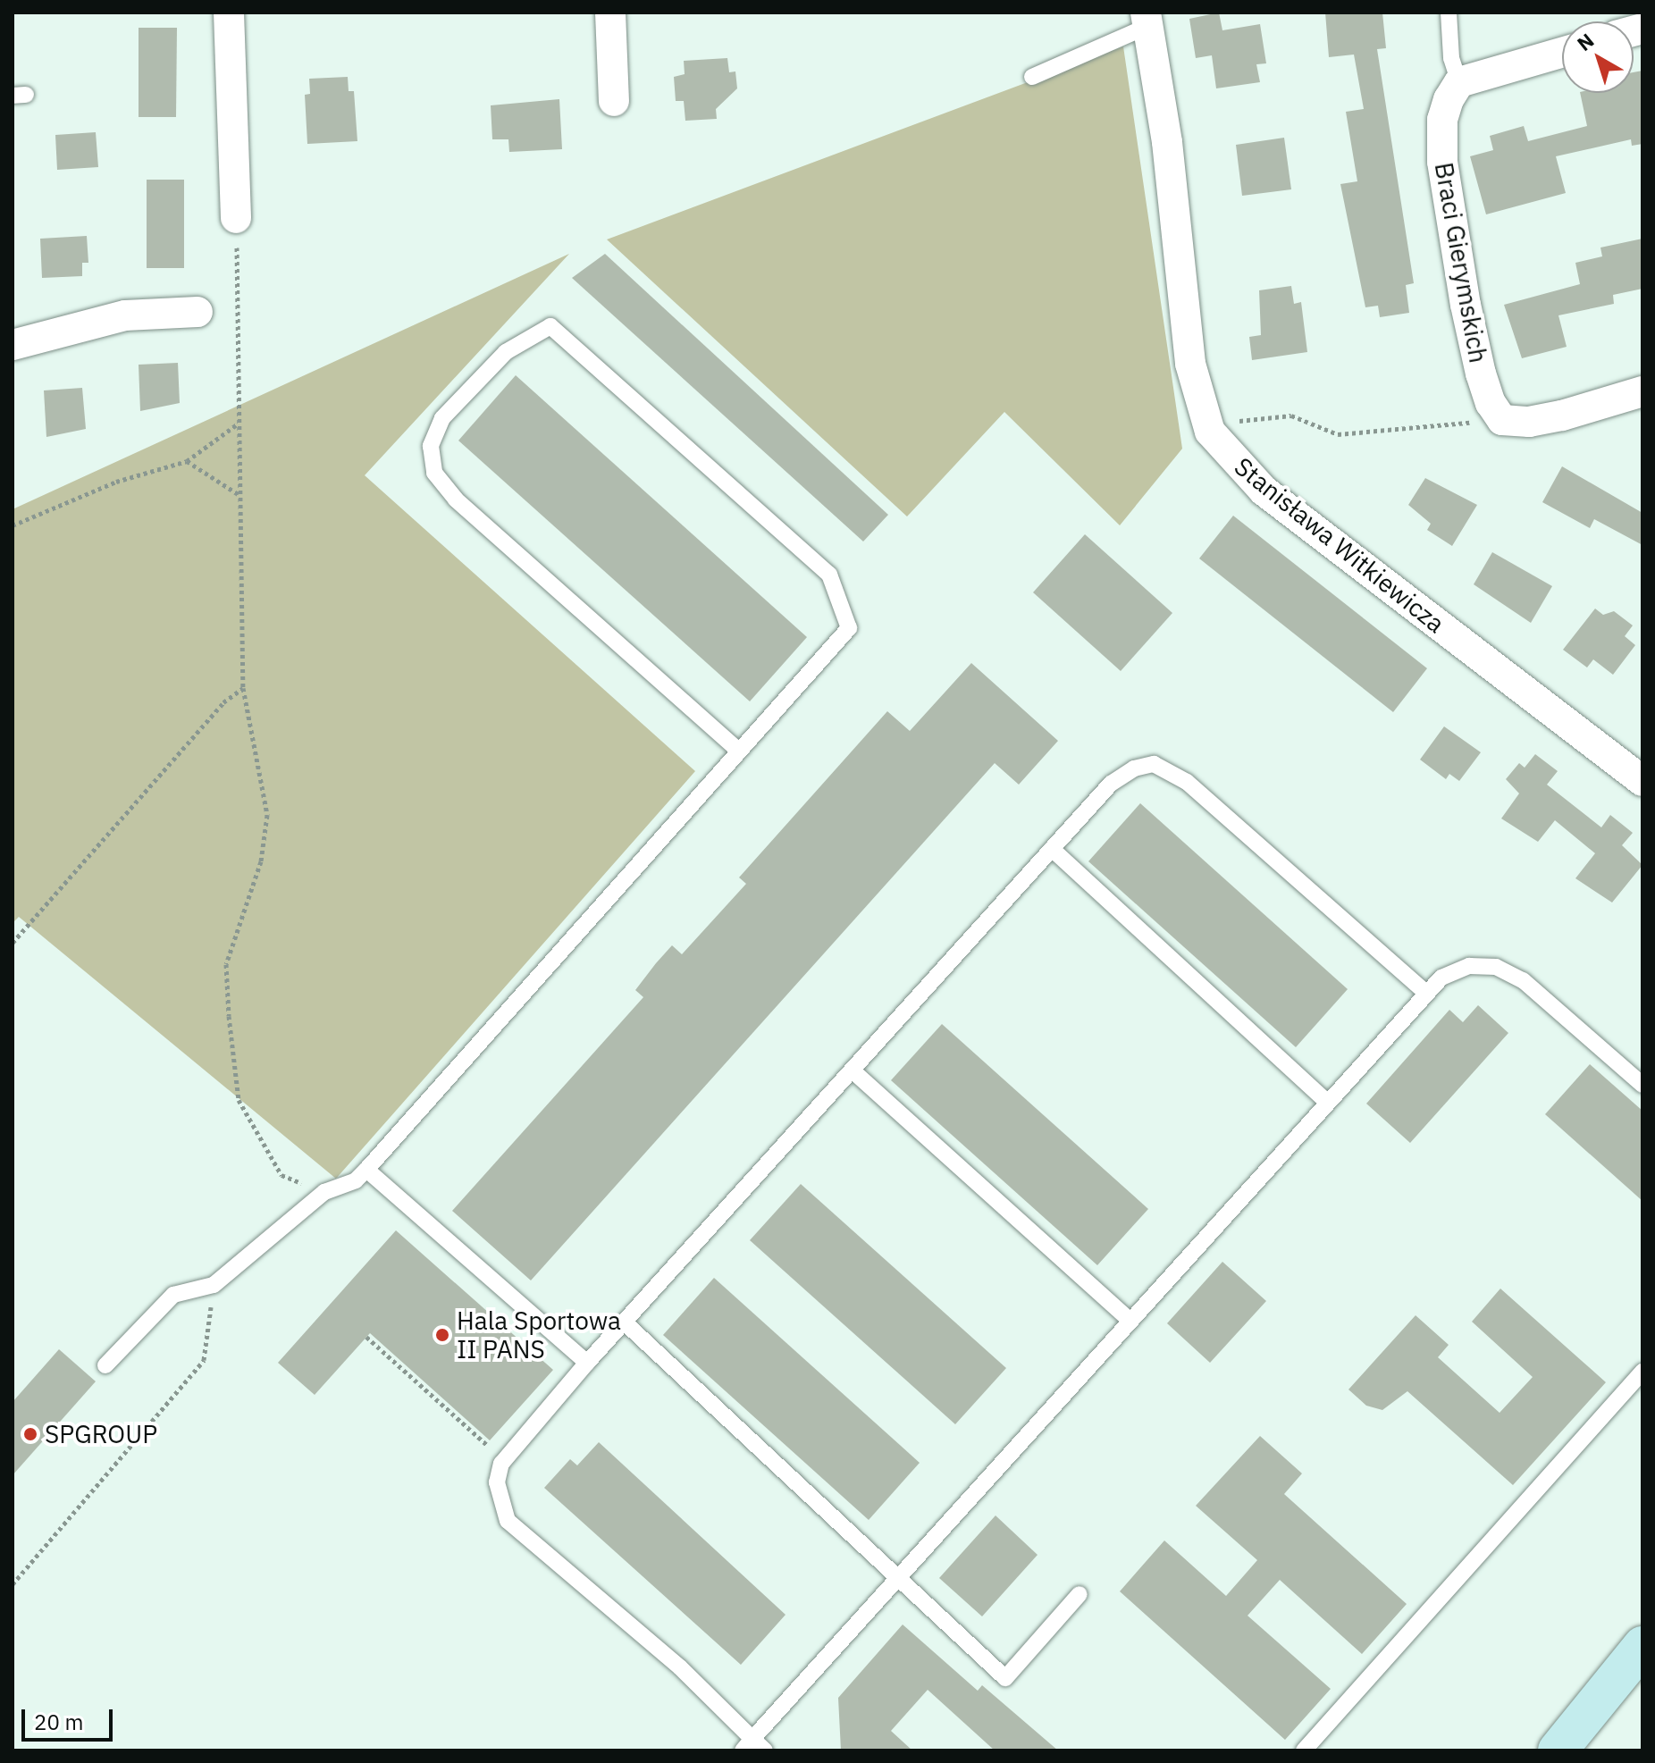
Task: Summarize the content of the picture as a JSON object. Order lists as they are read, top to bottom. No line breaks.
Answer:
{"streets":{"street":["Braci Gierymskich","Stanisława Witkiewicza"]},"places":["Hala Sportowa II PANS","SPGROUP"],"scale_bar":"20 m","north":"top left"}
